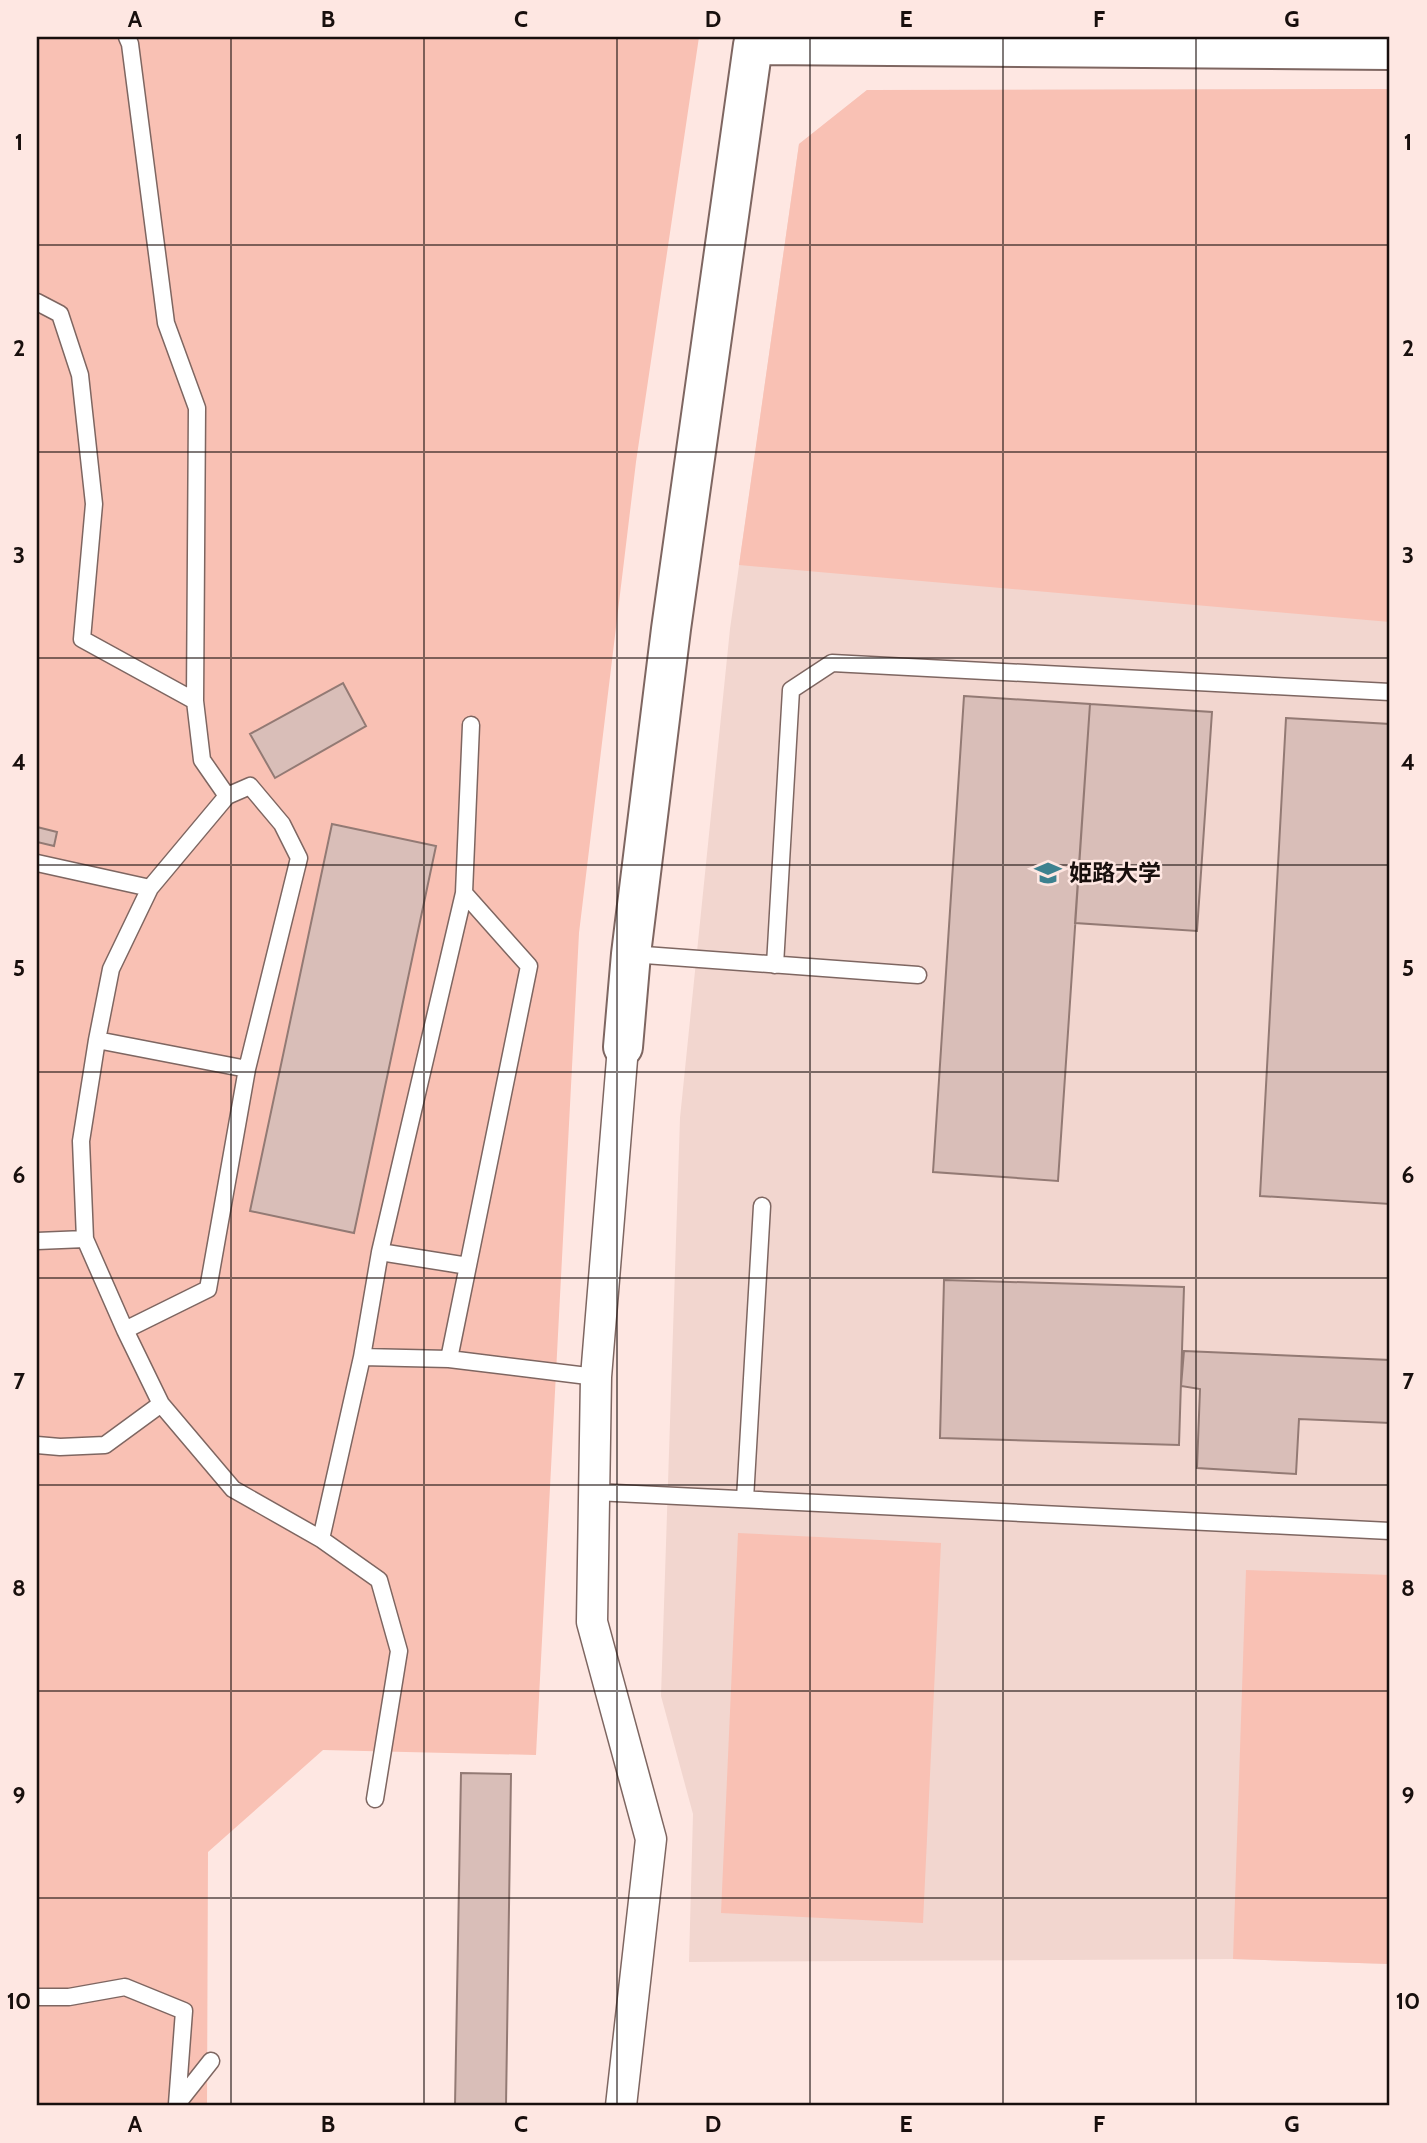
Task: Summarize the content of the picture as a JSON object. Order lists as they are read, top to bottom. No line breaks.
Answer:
{"places":{"school or university":["姫路大学"]},"grid":{"columns":["A","B","C","D","E","F","G"],"rows":["1","2","3","4","5","6","7","8","9","10"]}}
